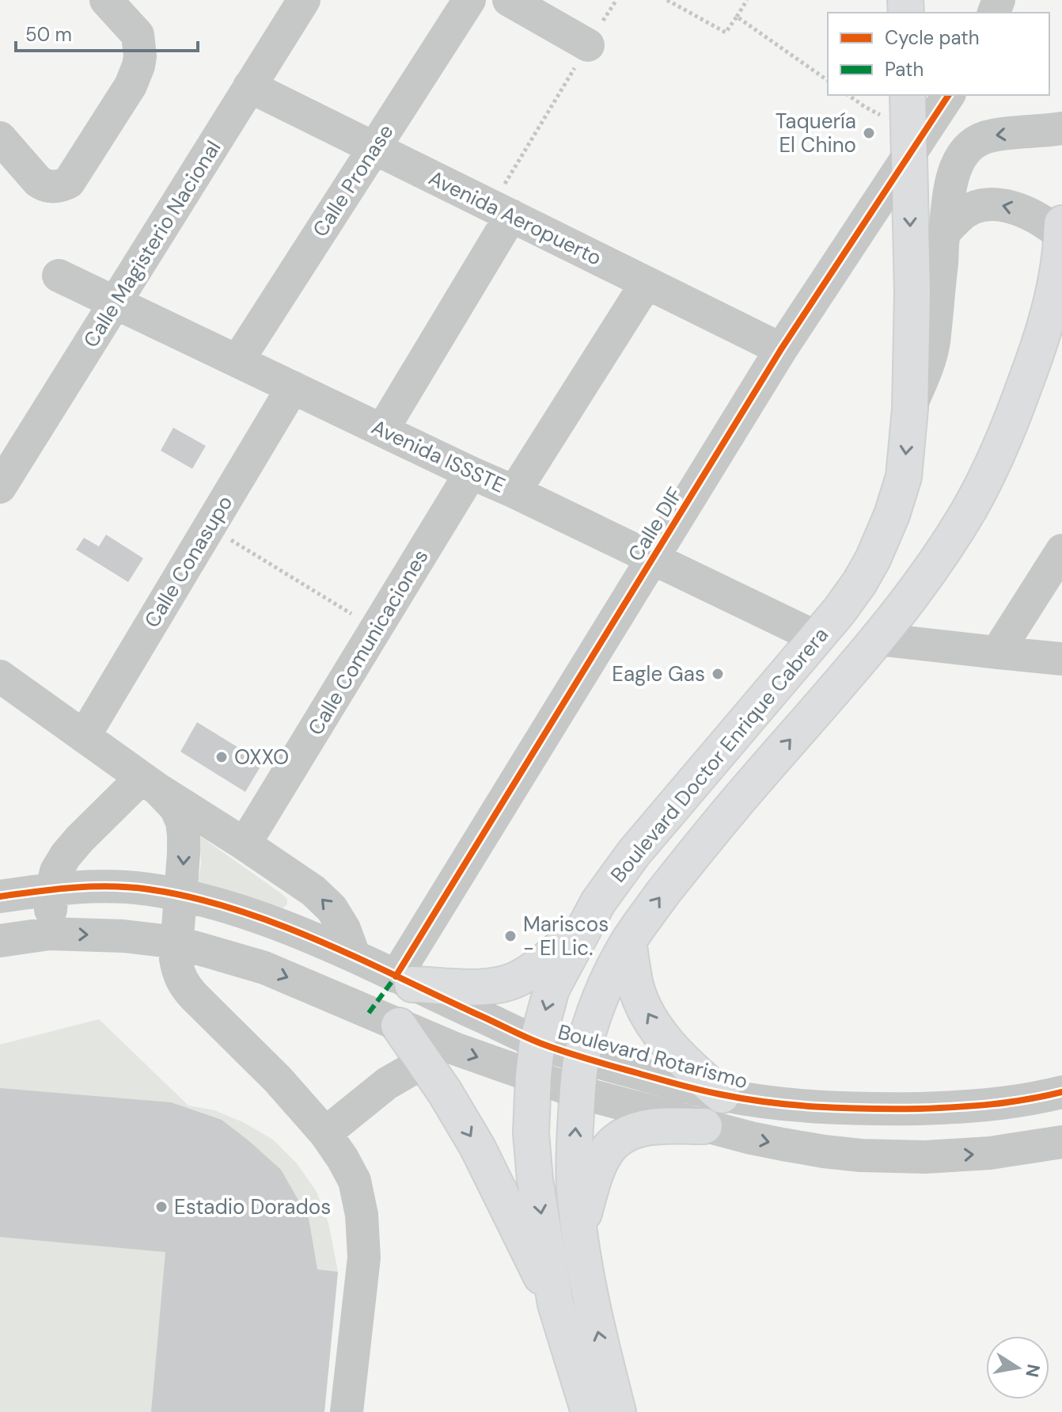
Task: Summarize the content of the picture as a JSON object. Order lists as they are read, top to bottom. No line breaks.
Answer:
{"streets":{"main road":["Boulevard Doctor Enrique Cabrera"],"street":["Calle Pronase","Avenida Aeropuerto","Calle Magisterio Nacional","Avenida ISSSTE","Calle DIF","Calle Conasupo","Calle Comunicaciones","Boulevard Rotarismo"]},"crossings":[["Calle Pronase","Avenida Aeropuerto"],["Calle Pronase","Avenida ISSSTE"],["Avenida Aeropuerto","Calle Magisterio Nacional"],["Avenida Aeropuerto","Calle DIF"],["Calle Magisterio Nacional","Avenida ISSSTE"],["Avenida ISSSTE","Calle DIF"],["Avenida ISSSTE","Calle Conasupo"],["Avenida ISSSTE","Calle Comunicaciones"],["Avenida ISSSTE","Boulevard Doctor Enrique Cabrera"],["Calle DIF","Boulevard Doctor Enrique Cabrera"],["Calle DIF","Boulevard Rotarismo"],["Boulevard Doctor Enrique Cabrera","Boulevard Rotarismo"]],"places":["Taquería El Chino","Eagle Gas","OXXO","Mariscos - El Lic.","Estadio Dorados"],"legend":["Cycle path","Path"],"scale_bar":"50 m","north":"right"}
